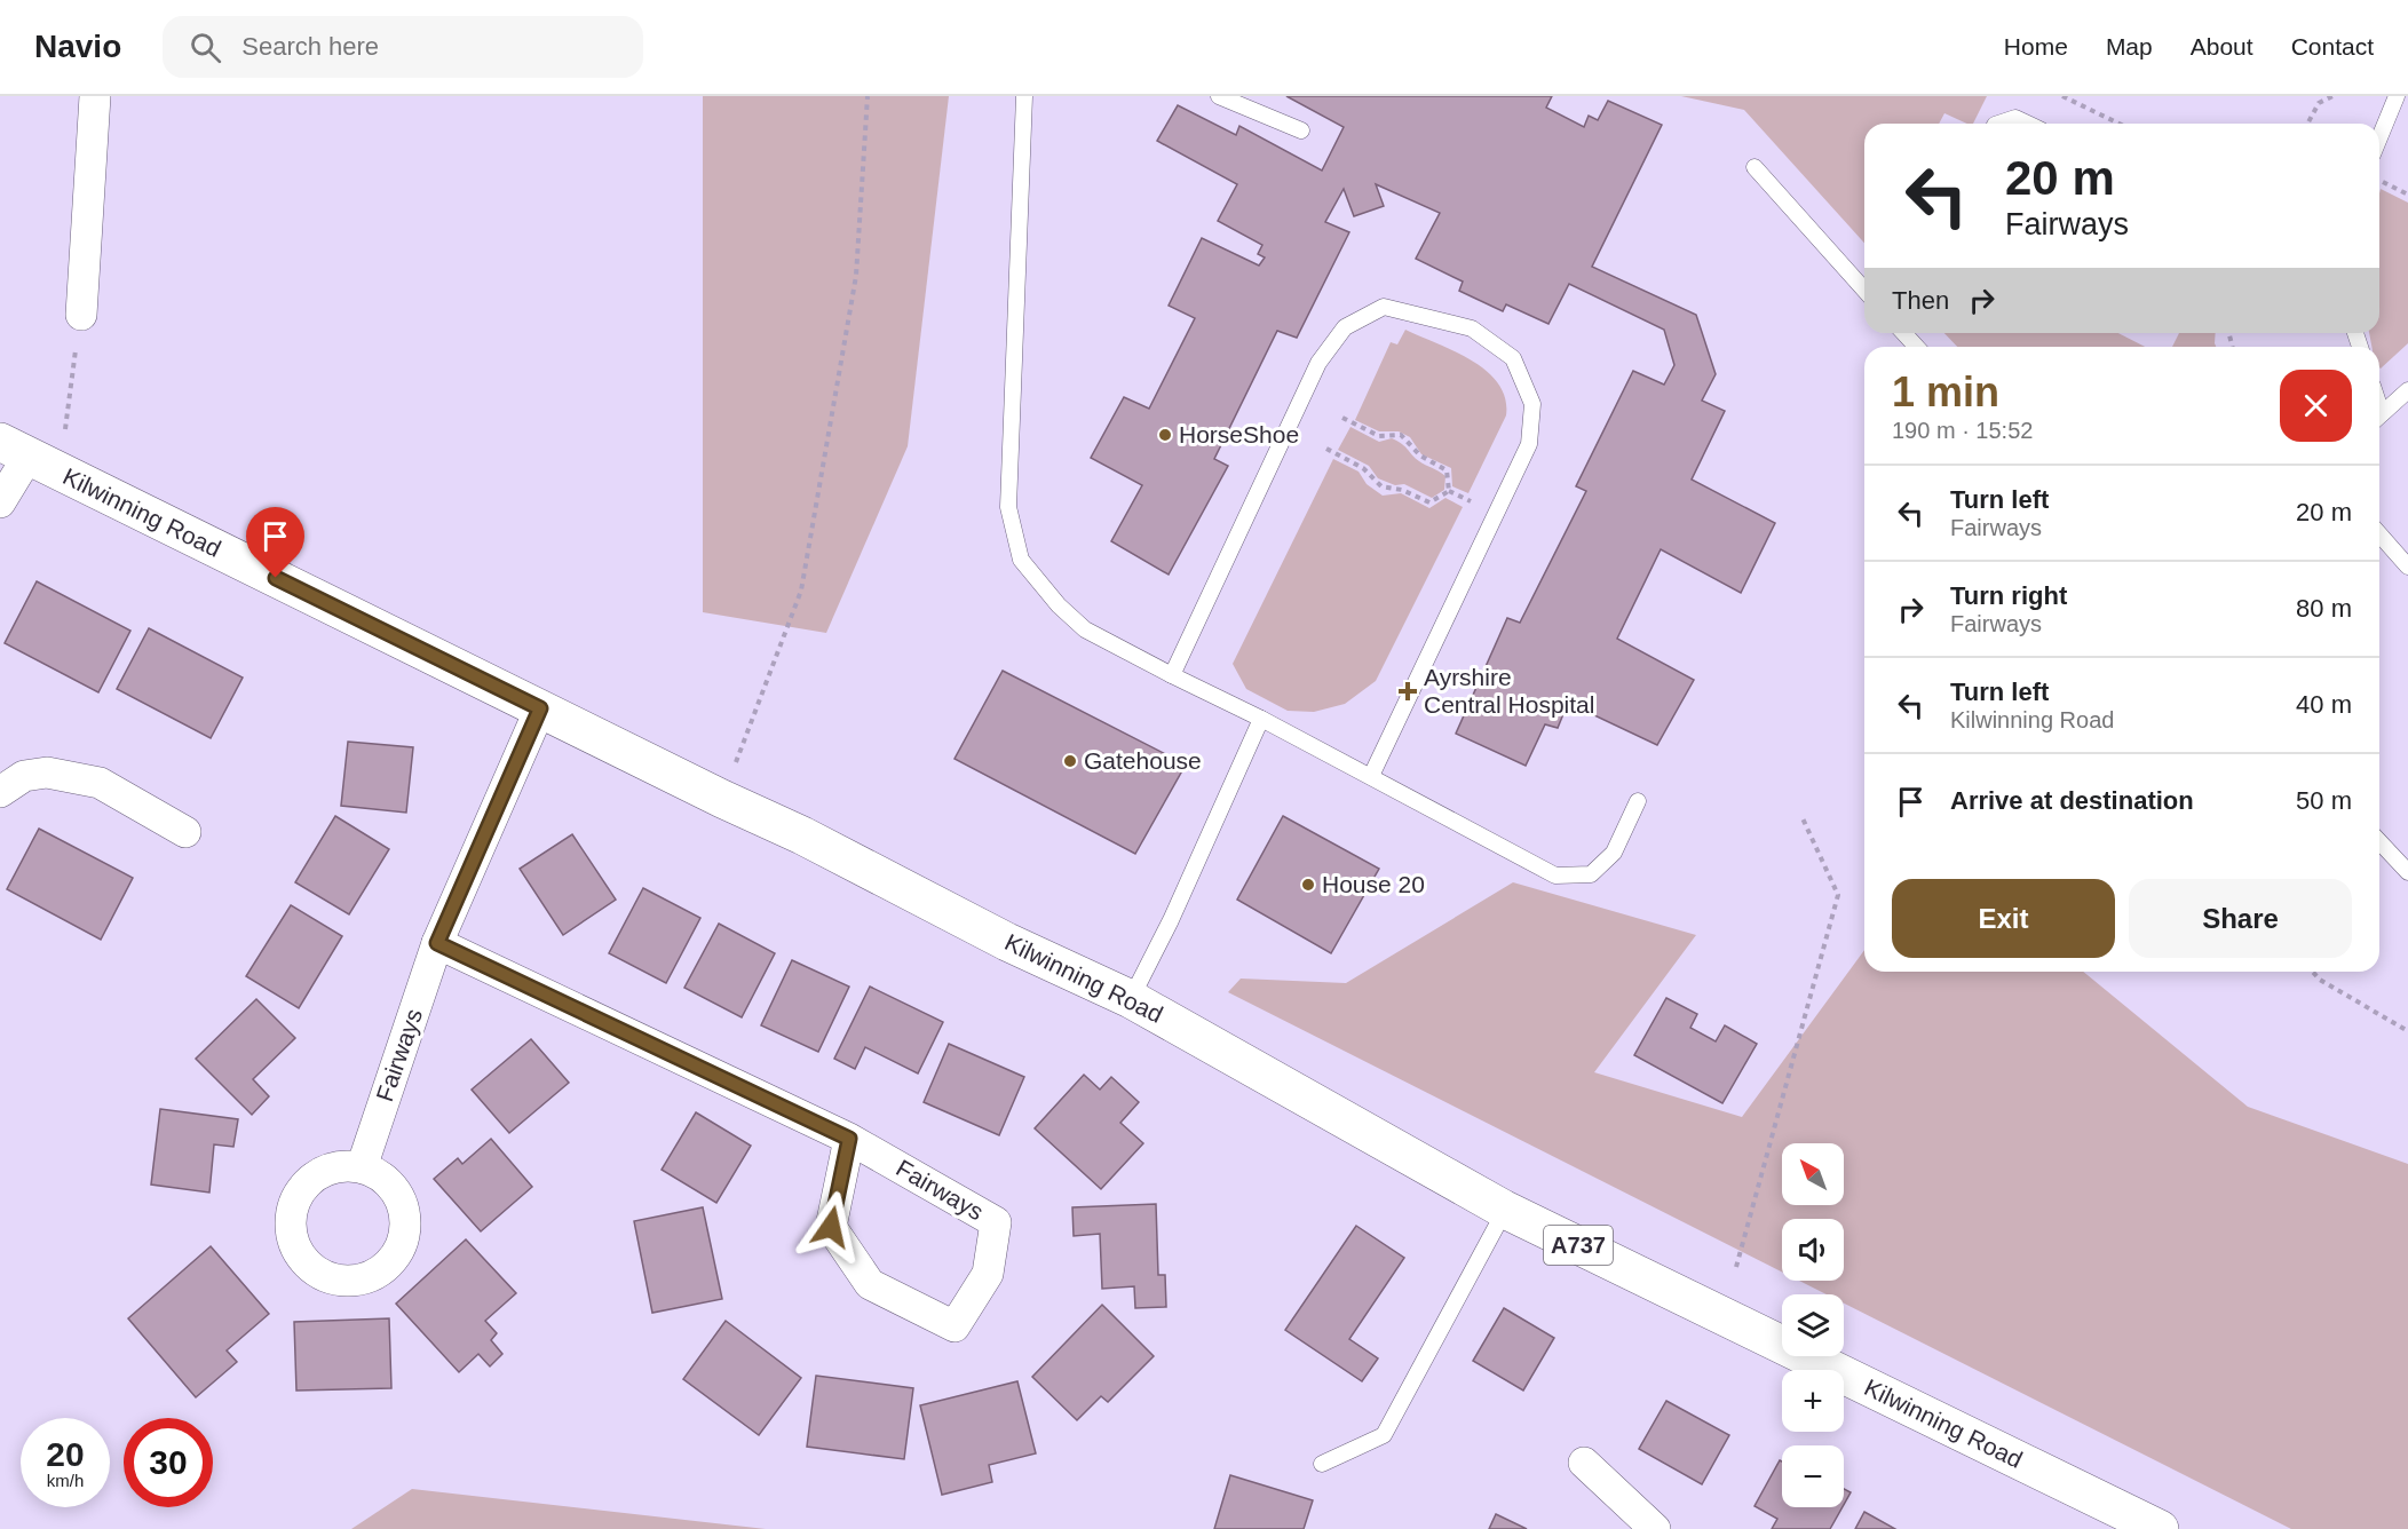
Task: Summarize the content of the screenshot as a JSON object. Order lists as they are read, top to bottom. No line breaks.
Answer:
{"streets":{"main road":["Kilwinning Road","A737"],"street":["Fairways"]},"crossings":[["Kilwinning Road","Fairways"]],"places":{"other":["HorseShoe","Gatehouse","House 20"],"health":["Ayrshire Central Hospital"]},"north":"top left","page":{"header":"Navio","search":"Search here","nav":["Home","Map","About","Contact"],"turn":["20 m","Fairways"],"then":"Then","heading":["1 min","190 m · 15:52"],"list":[{"name":"Turn left","note":"Fairways","value":"20 m"},{"name":"Turn right","note":"Fairways","value":"80 m"},{"name":"Turn left","note":"Kilwinning Road","value":"40 m"},{"name":"Arrive at destination","value":"50 m"}],"buttons":["Exit","Share"],"map_buttons":["+","−"],"speed":"20 km/h","limit":"30"}}
